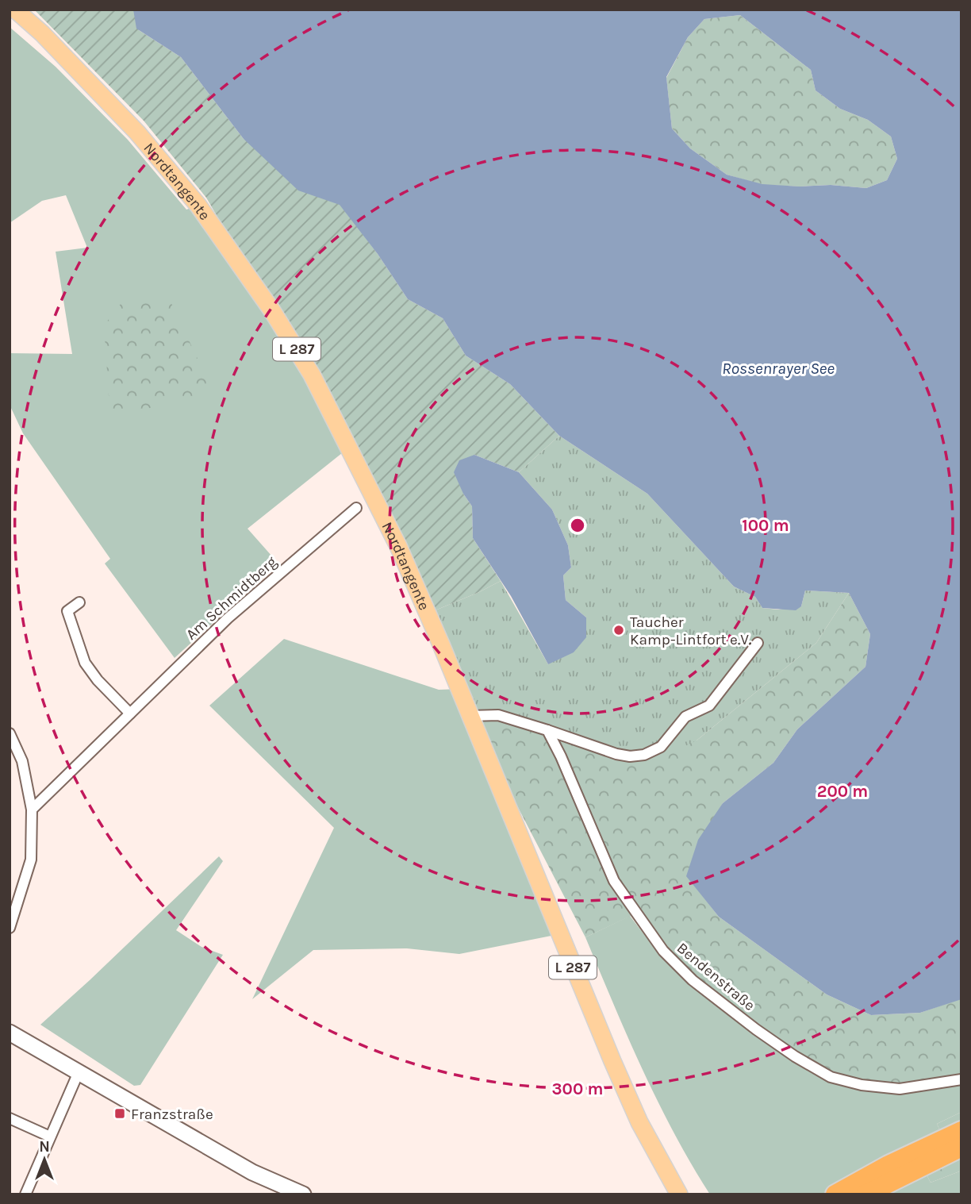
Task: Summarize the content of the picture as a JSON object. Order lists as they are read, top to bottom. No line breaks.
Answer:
{"streets":{"main road":["Nordtangente","L 287"],"street":["Am Schmidtberg","Bendenstraße"]},"water":["Rossenrayer See"],"places":{"other":["Taucher Kamp-Lintfort e.V."],"transit":["Franzstraße"]},"north":"top","rings":["100 m","200 m","300 m"]}
